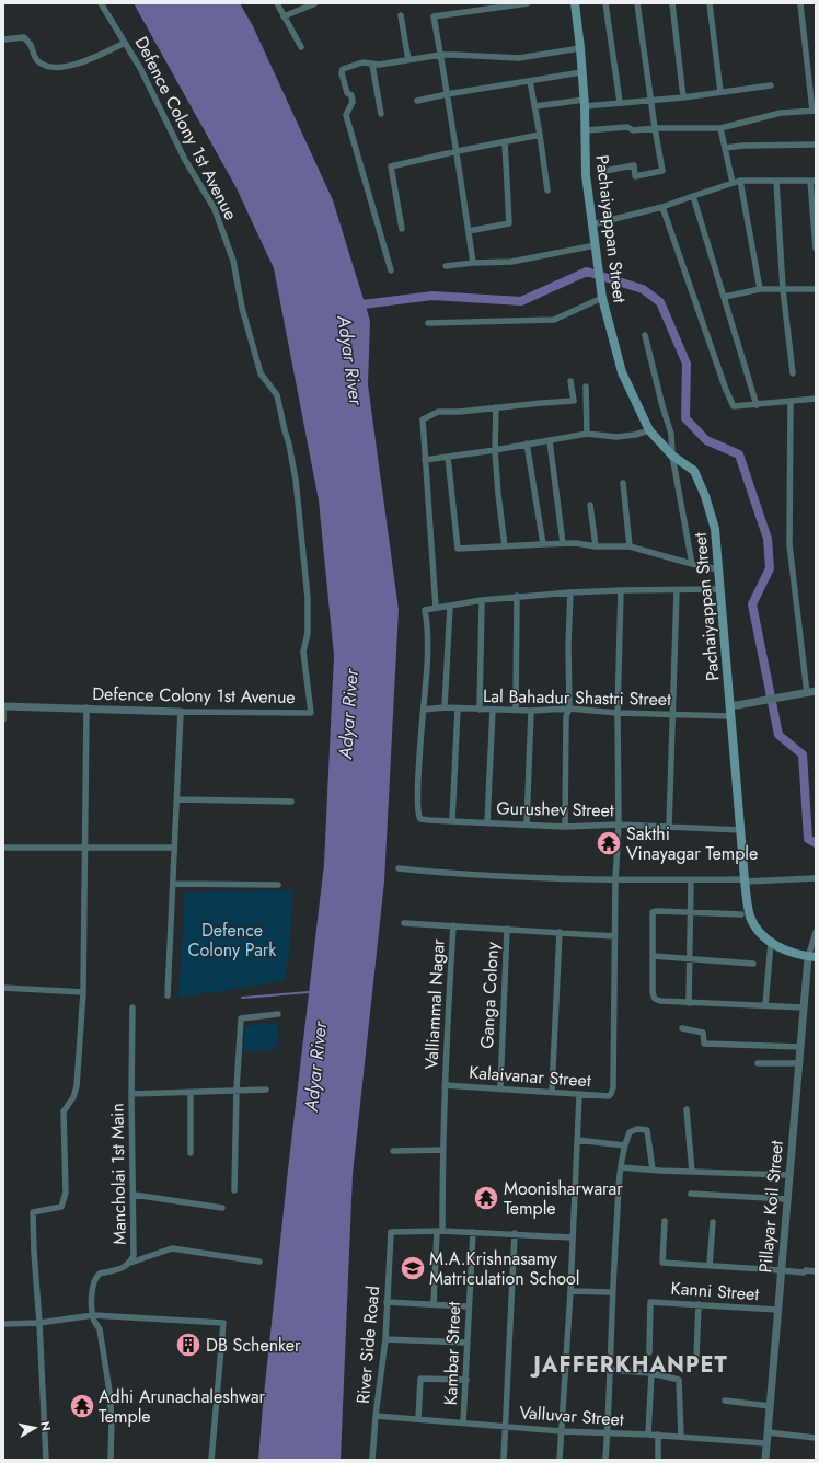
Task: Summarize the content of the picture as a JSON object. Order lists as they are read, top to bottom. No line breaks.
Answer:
{"streets":{"main road":["Pachaiyappan Street"],"street":["Defence Colony 1st Avenue","Lal Bahadur Shastri Street","Gurushev Street","Ganga Colony","Valliammal Nagar","Kalaivanar Street","Mancholai 1st Main","Pillayar Koil Street","Kanni Street","River Side Road","Kambar Street","Valluvar Street"]},"crossings":[["Pachaiyappan Street","Lal Bahadur Shastri Street"],["Pachaiyappan Street","Gurushev Street"],["Lal Bahadur Shastri Street","Gurushev Street"],["Ganga Colony","Kalaivanar Street"],["Valliammal Nagar","Kalaivanar Street"],["Valliammal Nagar","River Side Road"],["Pillayar Koil Street","Kanni Street"],["Pillayar Koil Street","Valluvar Street"],["River Side Road","Valluvar Street"],["Kambar Street","Valluvar Street"]],"districts":["JAFFERKHANPET"],"water":["Adyar River"],"parks":["Defence Colony Park"],"places":{"temple":["Sakthi Vinayagar Temple","Moonisharwarar Temple","Adhi Arunachaleshwar Temple"],"school or university":["M.A.Krishnasamy Matriculation School"],"building":["DB Schenker"]},"north":"right"}
